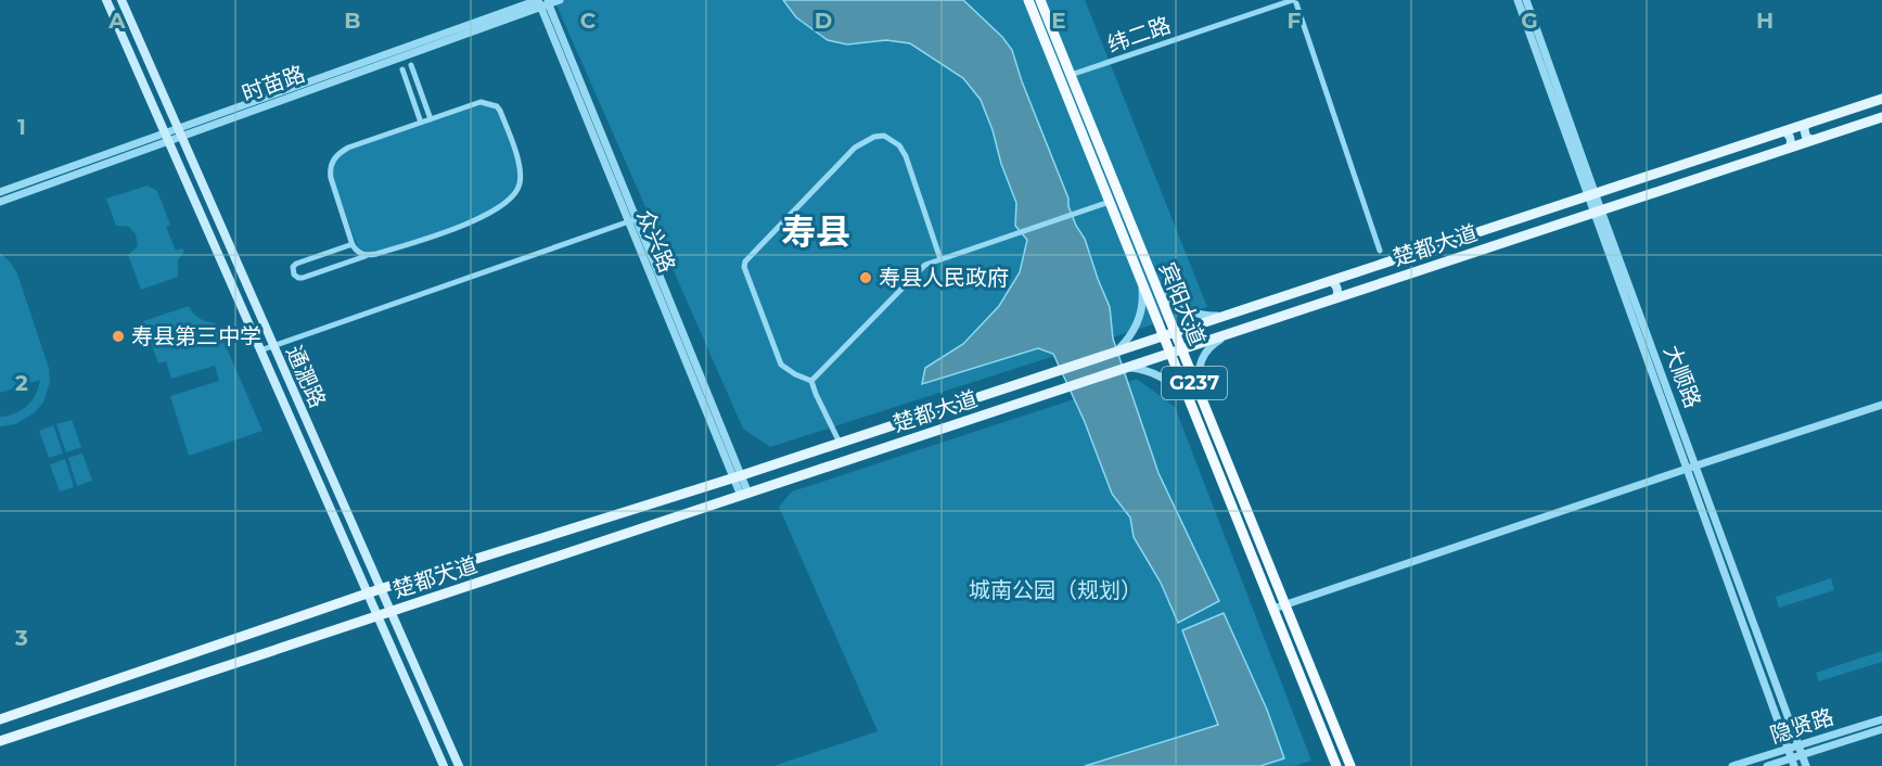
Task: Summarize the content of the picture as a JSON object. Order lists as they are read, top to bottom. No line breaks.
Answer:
{"streets":{"highway":["宾阳大道","G237"],"main road":["楚都大道","通淝路"],"street":["纬二路","时苗路","众兴路","大顺路","隐贤路"]},"crossings":[["纬二路","宾阳大道"],["时苗路","众兴路"],["时苗路","通淝路"],["众兴路","楚都大道"],["楚都大道","宾阳大道"],["楚都大道","通淝路"],["楚都大道","大顺路"],["大顺路","隐贤路"]],"districts":["寿县"],"parks":["城南公园（规划）"],"places":["寿县人民政府","寿县第三中学"],"grid":{"columns":["A","B","C","D","E","F","G","H"],"rows":["1","2","3"]}}
